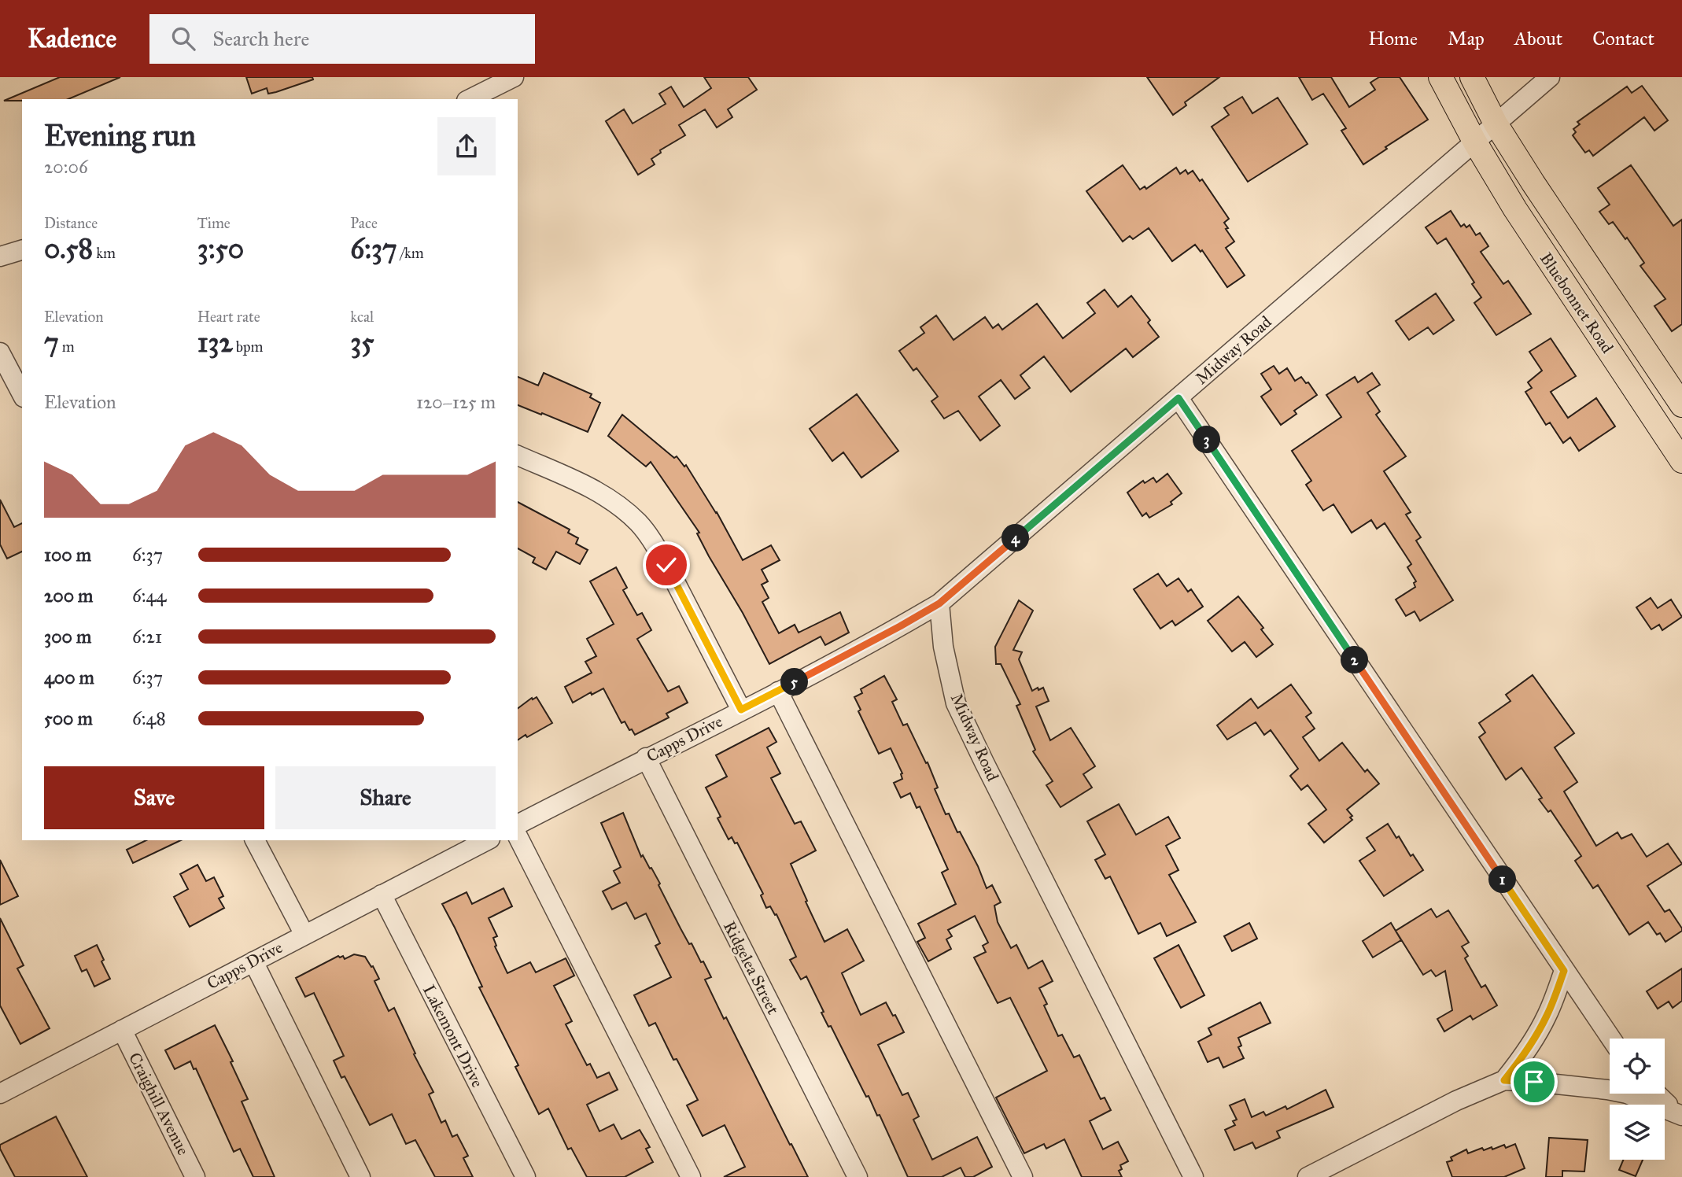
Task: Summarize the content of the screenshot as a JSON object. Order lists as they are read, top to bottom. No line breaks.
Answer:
{"streets":{"main road":["Bluebonnet Road"],"street":["Midway Road","Capps Drive","Ridgelea Street","Lakemont Drive","Craighill Avenue"]},"crossings":[["Bluebonnet Road","Midway Road"],["Midway Road","Capps Drive"],["Capps Drive","Ridgelea Street"],["Capps Drive","Lakemont Drive"],["Capps Drive","Craighill Avenue"]],"page":{"header":"Kadence","search":"Search here","nav":["Home","Map","About","Contact"],"heading":["Evening run","20:06"],"stats":[["Distance","0.58 km"],["Time","3:50"],["Pace","6:37 /km"],["Elevation","7 m"],["Heart rate","132 bpm"],["kcal","35"]],"chart":["Elevation","120–125 m"],"pins":["3","4","2","5","1"],"list":[{"name":"100 m","note":"6:37"},{"name":"200 m","note":"6:44"},{"name":"300 m","note":"6:21"},{"name":"400 m","note":"6:37"},{"name":"500 m","note":"6:48"}],"buttons":["Save","Share"]}}
